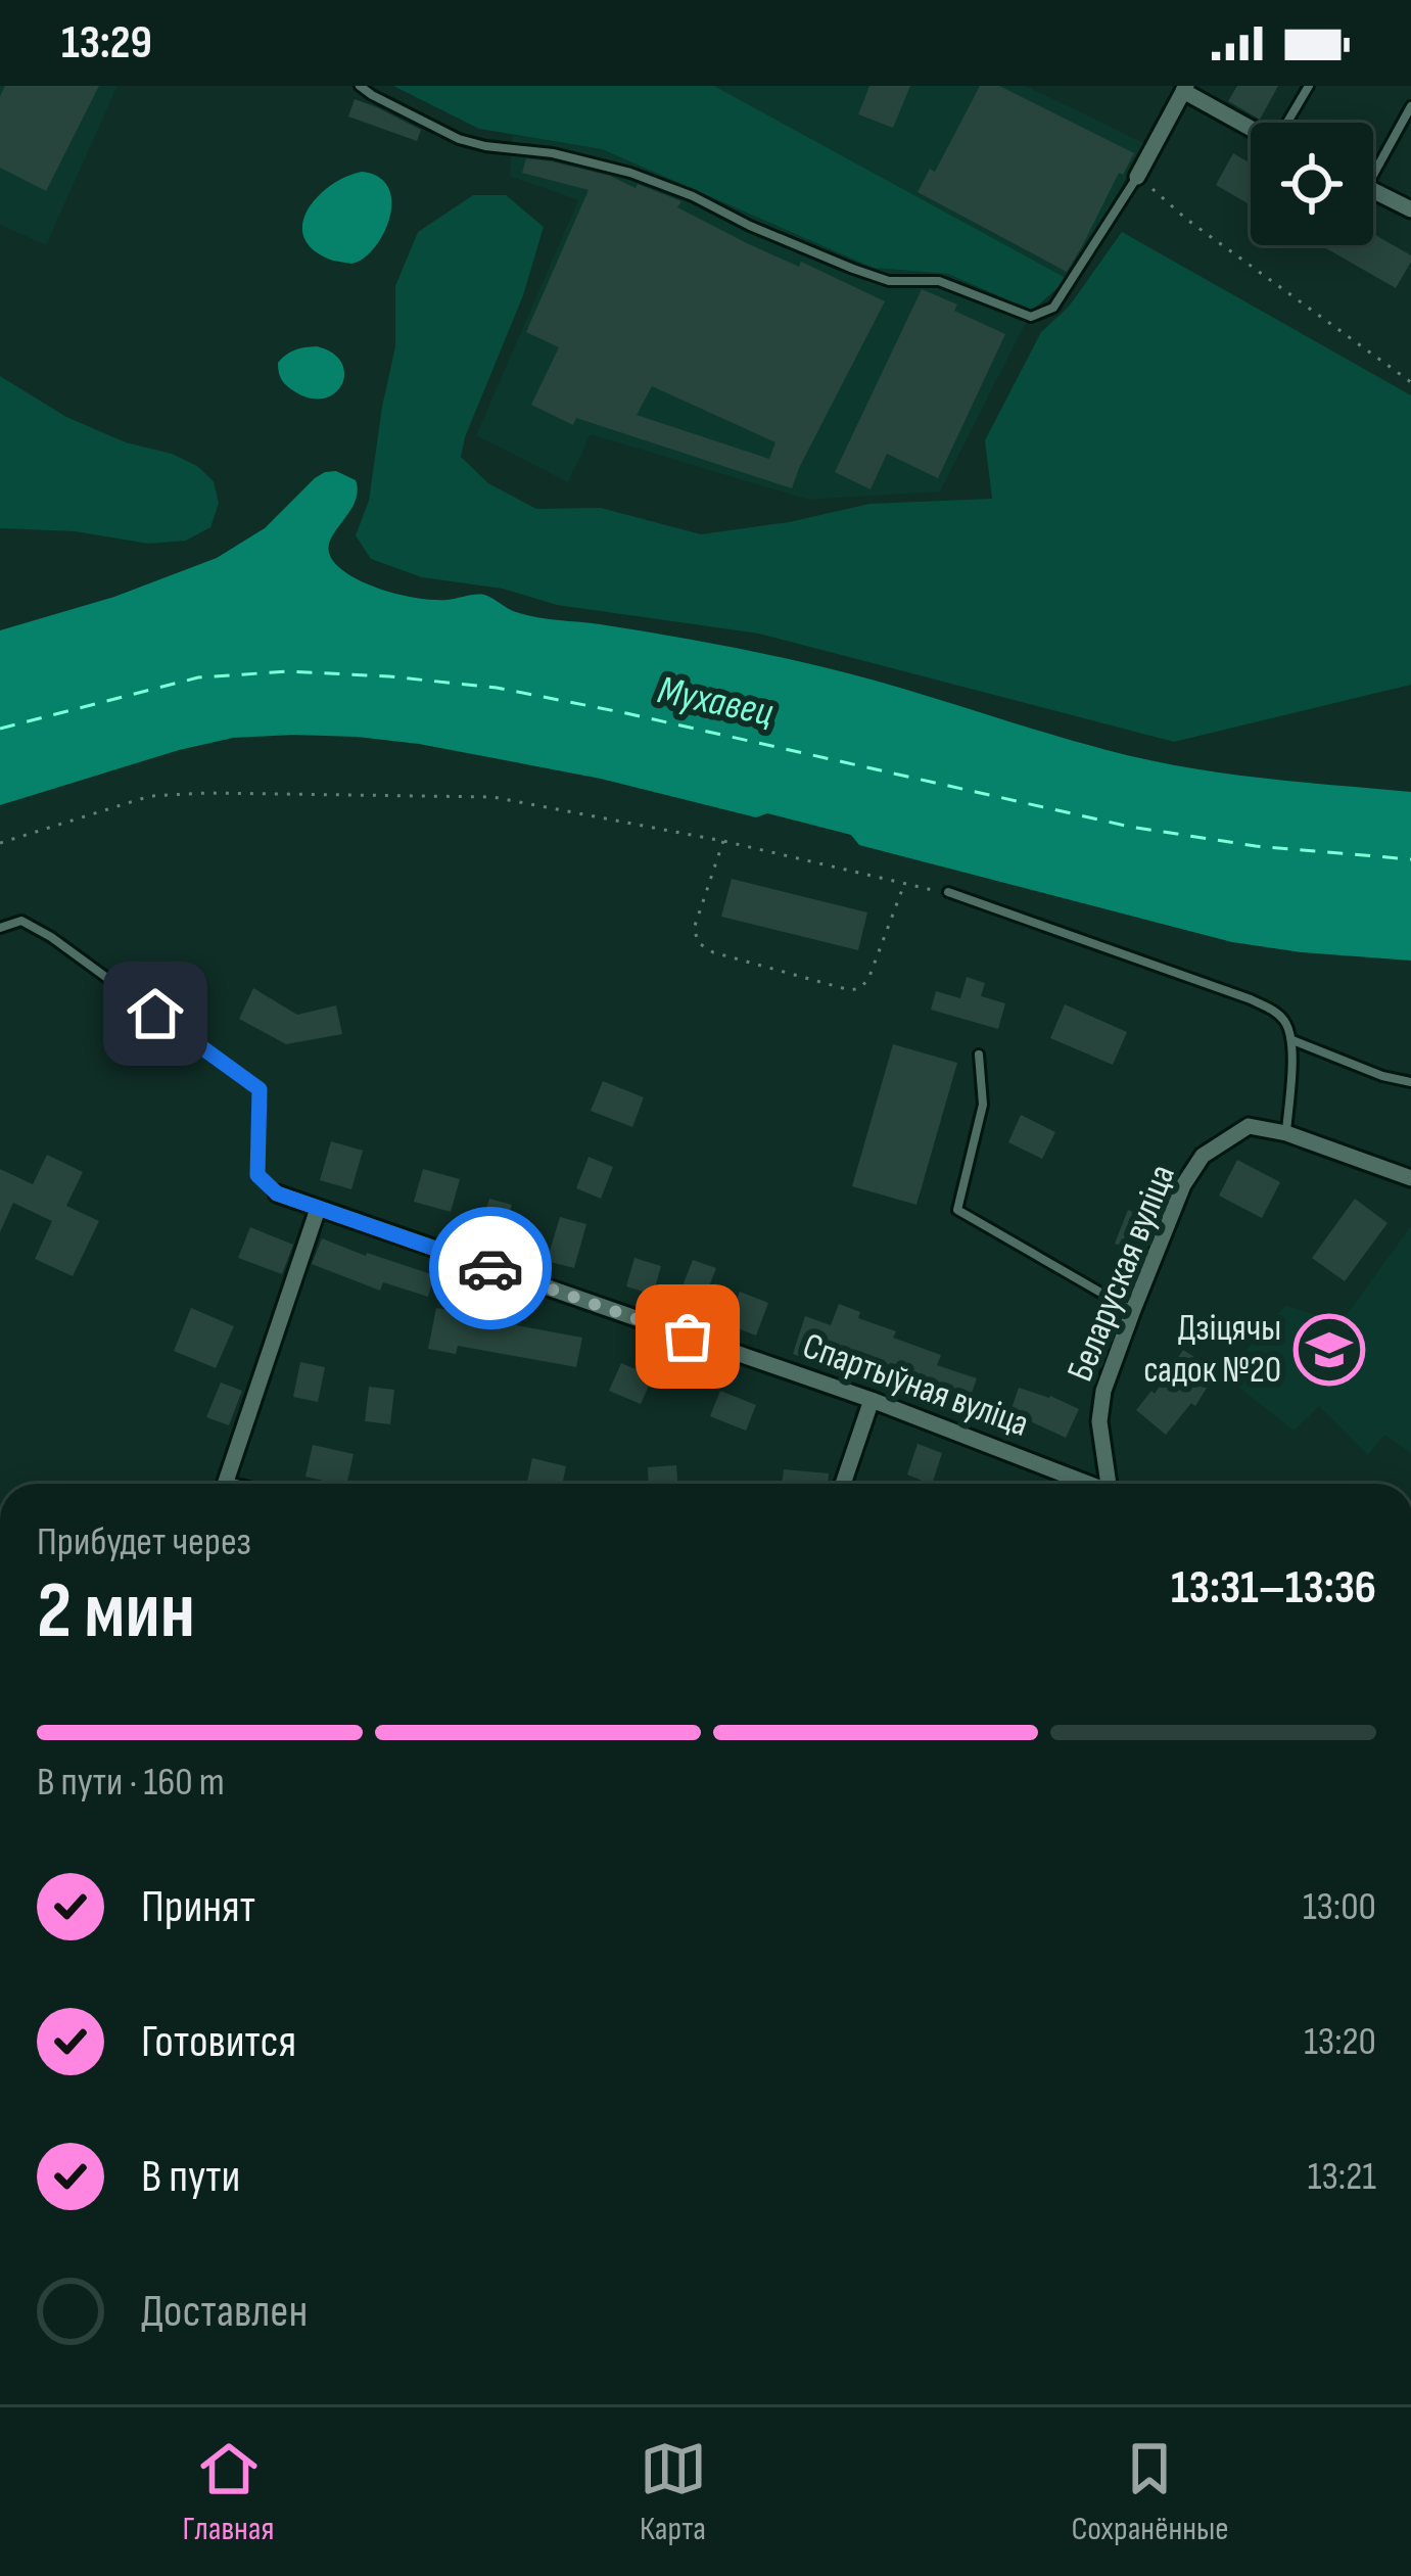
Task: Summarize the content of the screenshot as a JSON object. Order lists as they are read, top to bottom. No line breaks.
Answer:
{"streets":{"street":["Беларуская вуліца","Спартыўная вуліца"]},"water":["Мухавец"],"places":{"school or university":["Дзіцячы садок №20"]},"page":{"status":"13:29","heading":["2 мин","Прибудет через","13:31–13:36"],"bar":"В пути · 160 m","list":[["Принят","13:00"],["Готовится","13:20"],["В пути","13:21"],"Доставлен"],"tabs":["Главная","Карта","Сохранённые"]}}
